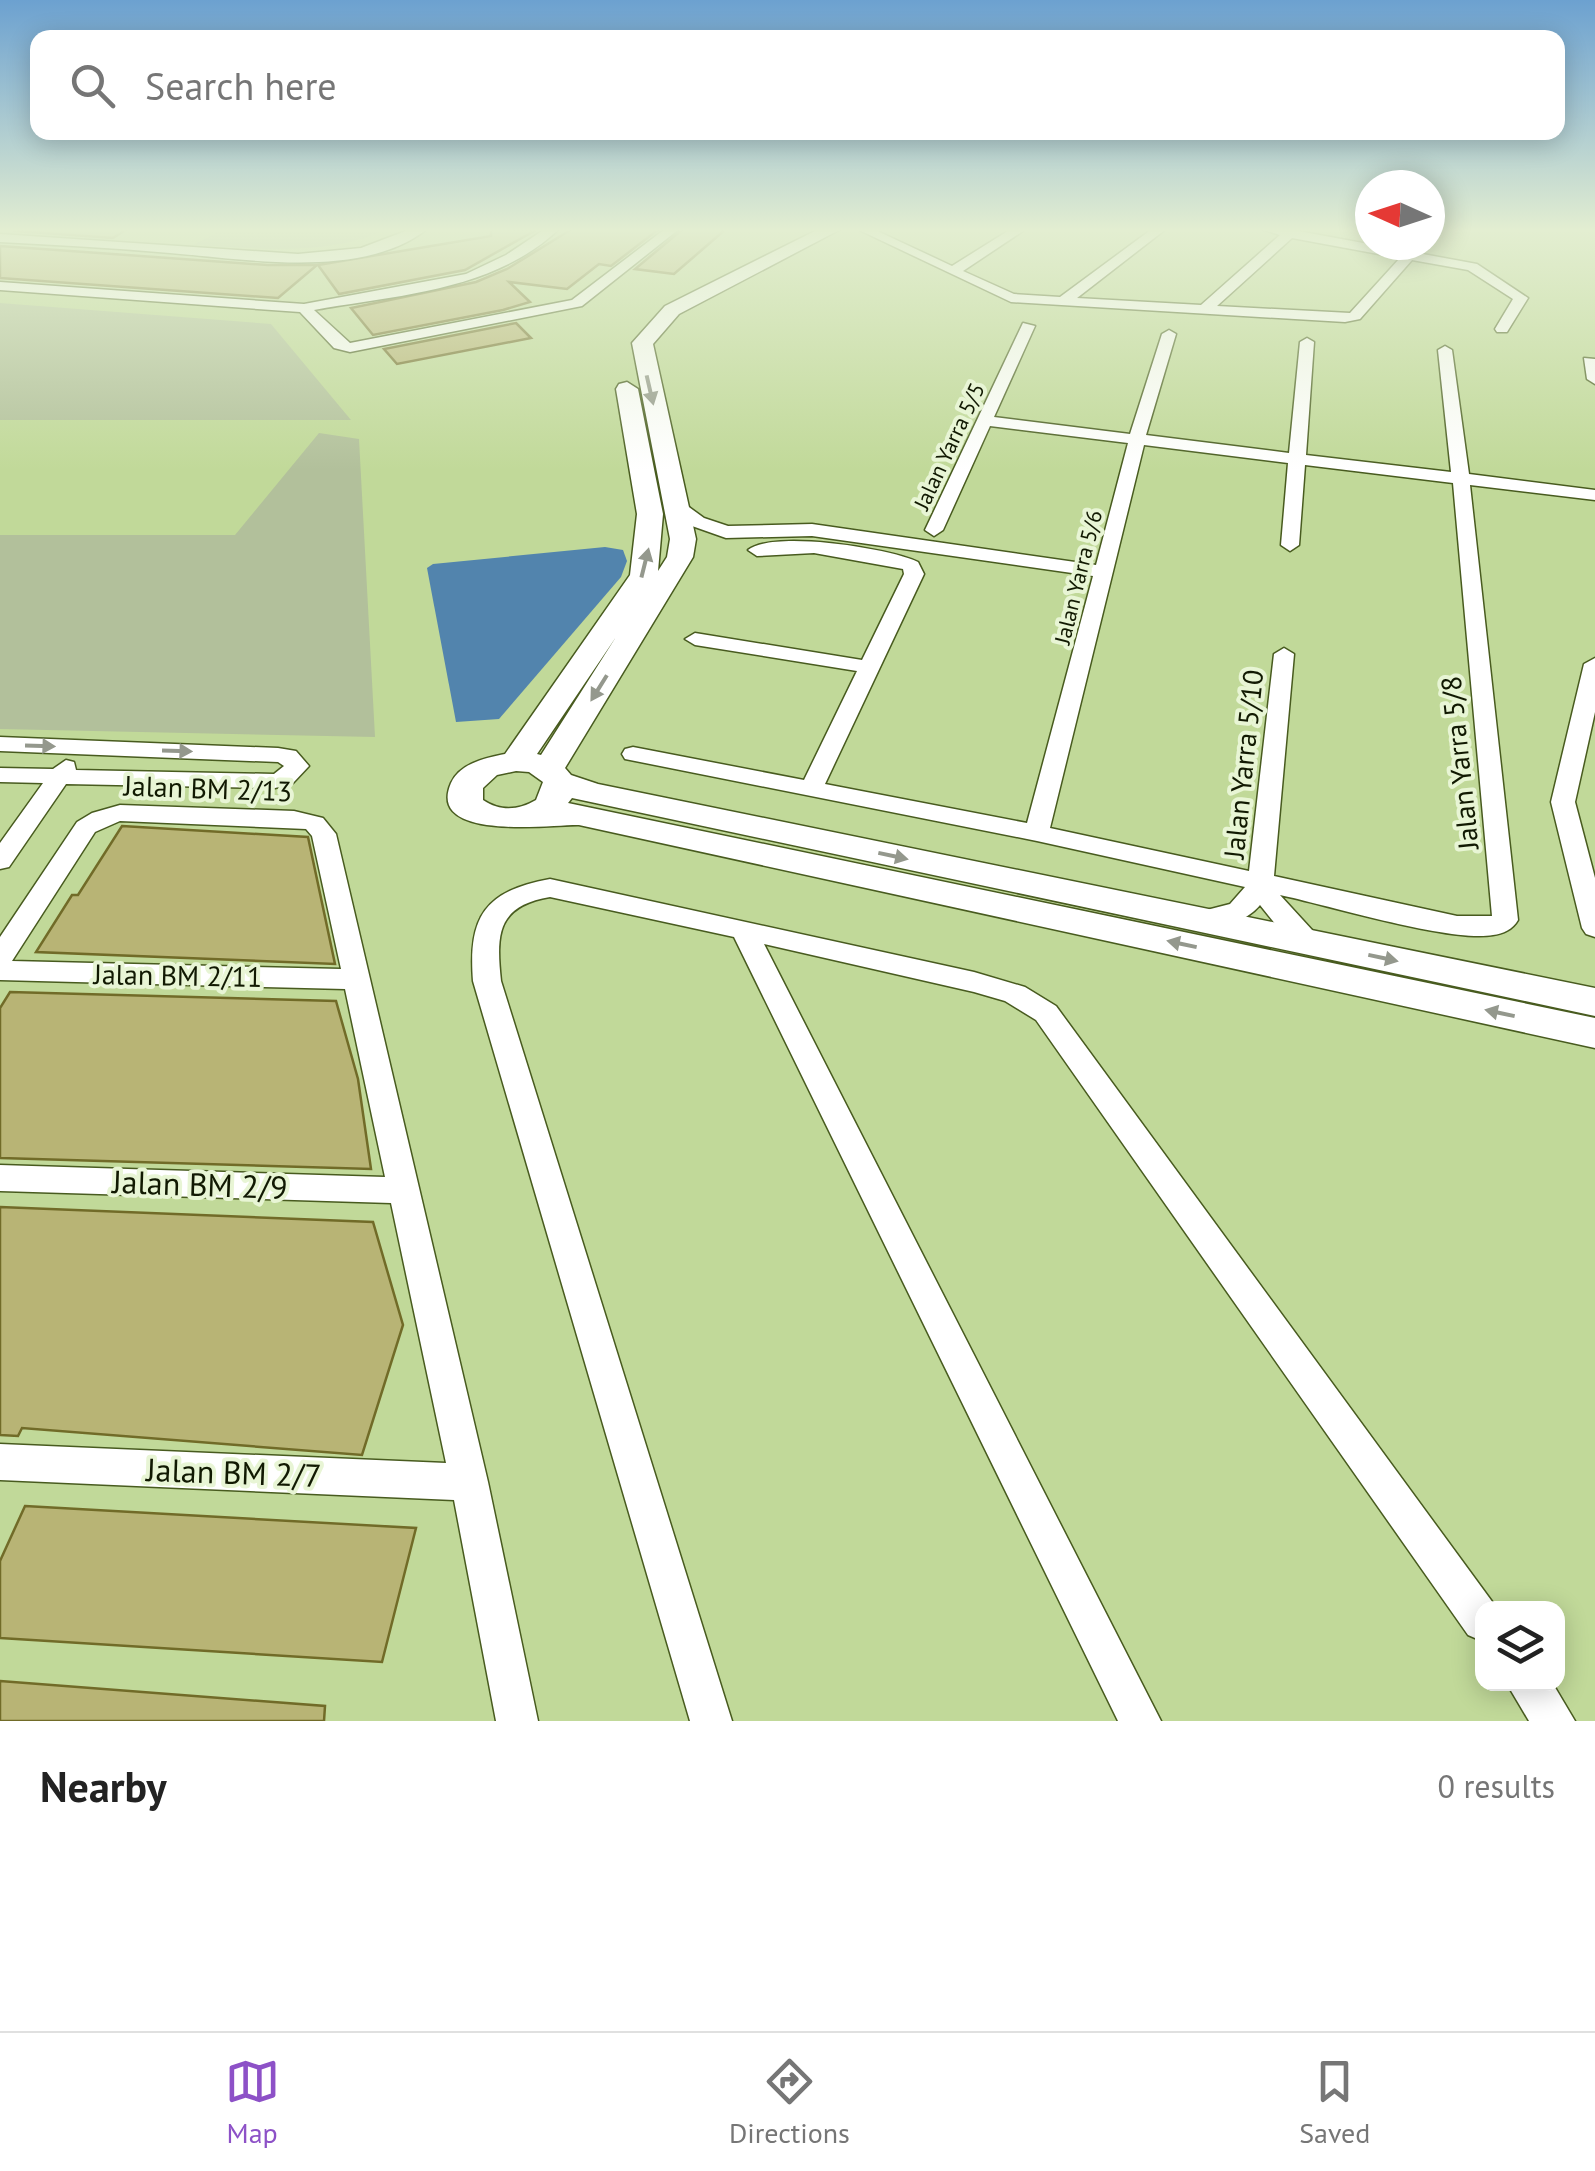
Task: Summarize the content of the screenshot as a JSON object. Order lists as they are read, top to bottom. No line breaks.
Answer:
{"streets":{"street":["Jalan Yarra 5/5","Jalan Yarra 5/6","Jalan Yarra 5/8","Jalan Yarra 5/10","Jalan BM 2/13","Jalan BM 2/11","Jalan BM 2/9","Jalan BM 2/7"]},"crossings":[["Jalan Yarra 5/8","Jalan Yarra 5/10"],["Jalan BM 2/13","Jalan BM 2/11"]],"north":"left","page":{"search":"Search here","heading":["Nearby","0 results"],"nav":["Map","Directions","Saved"]}}
